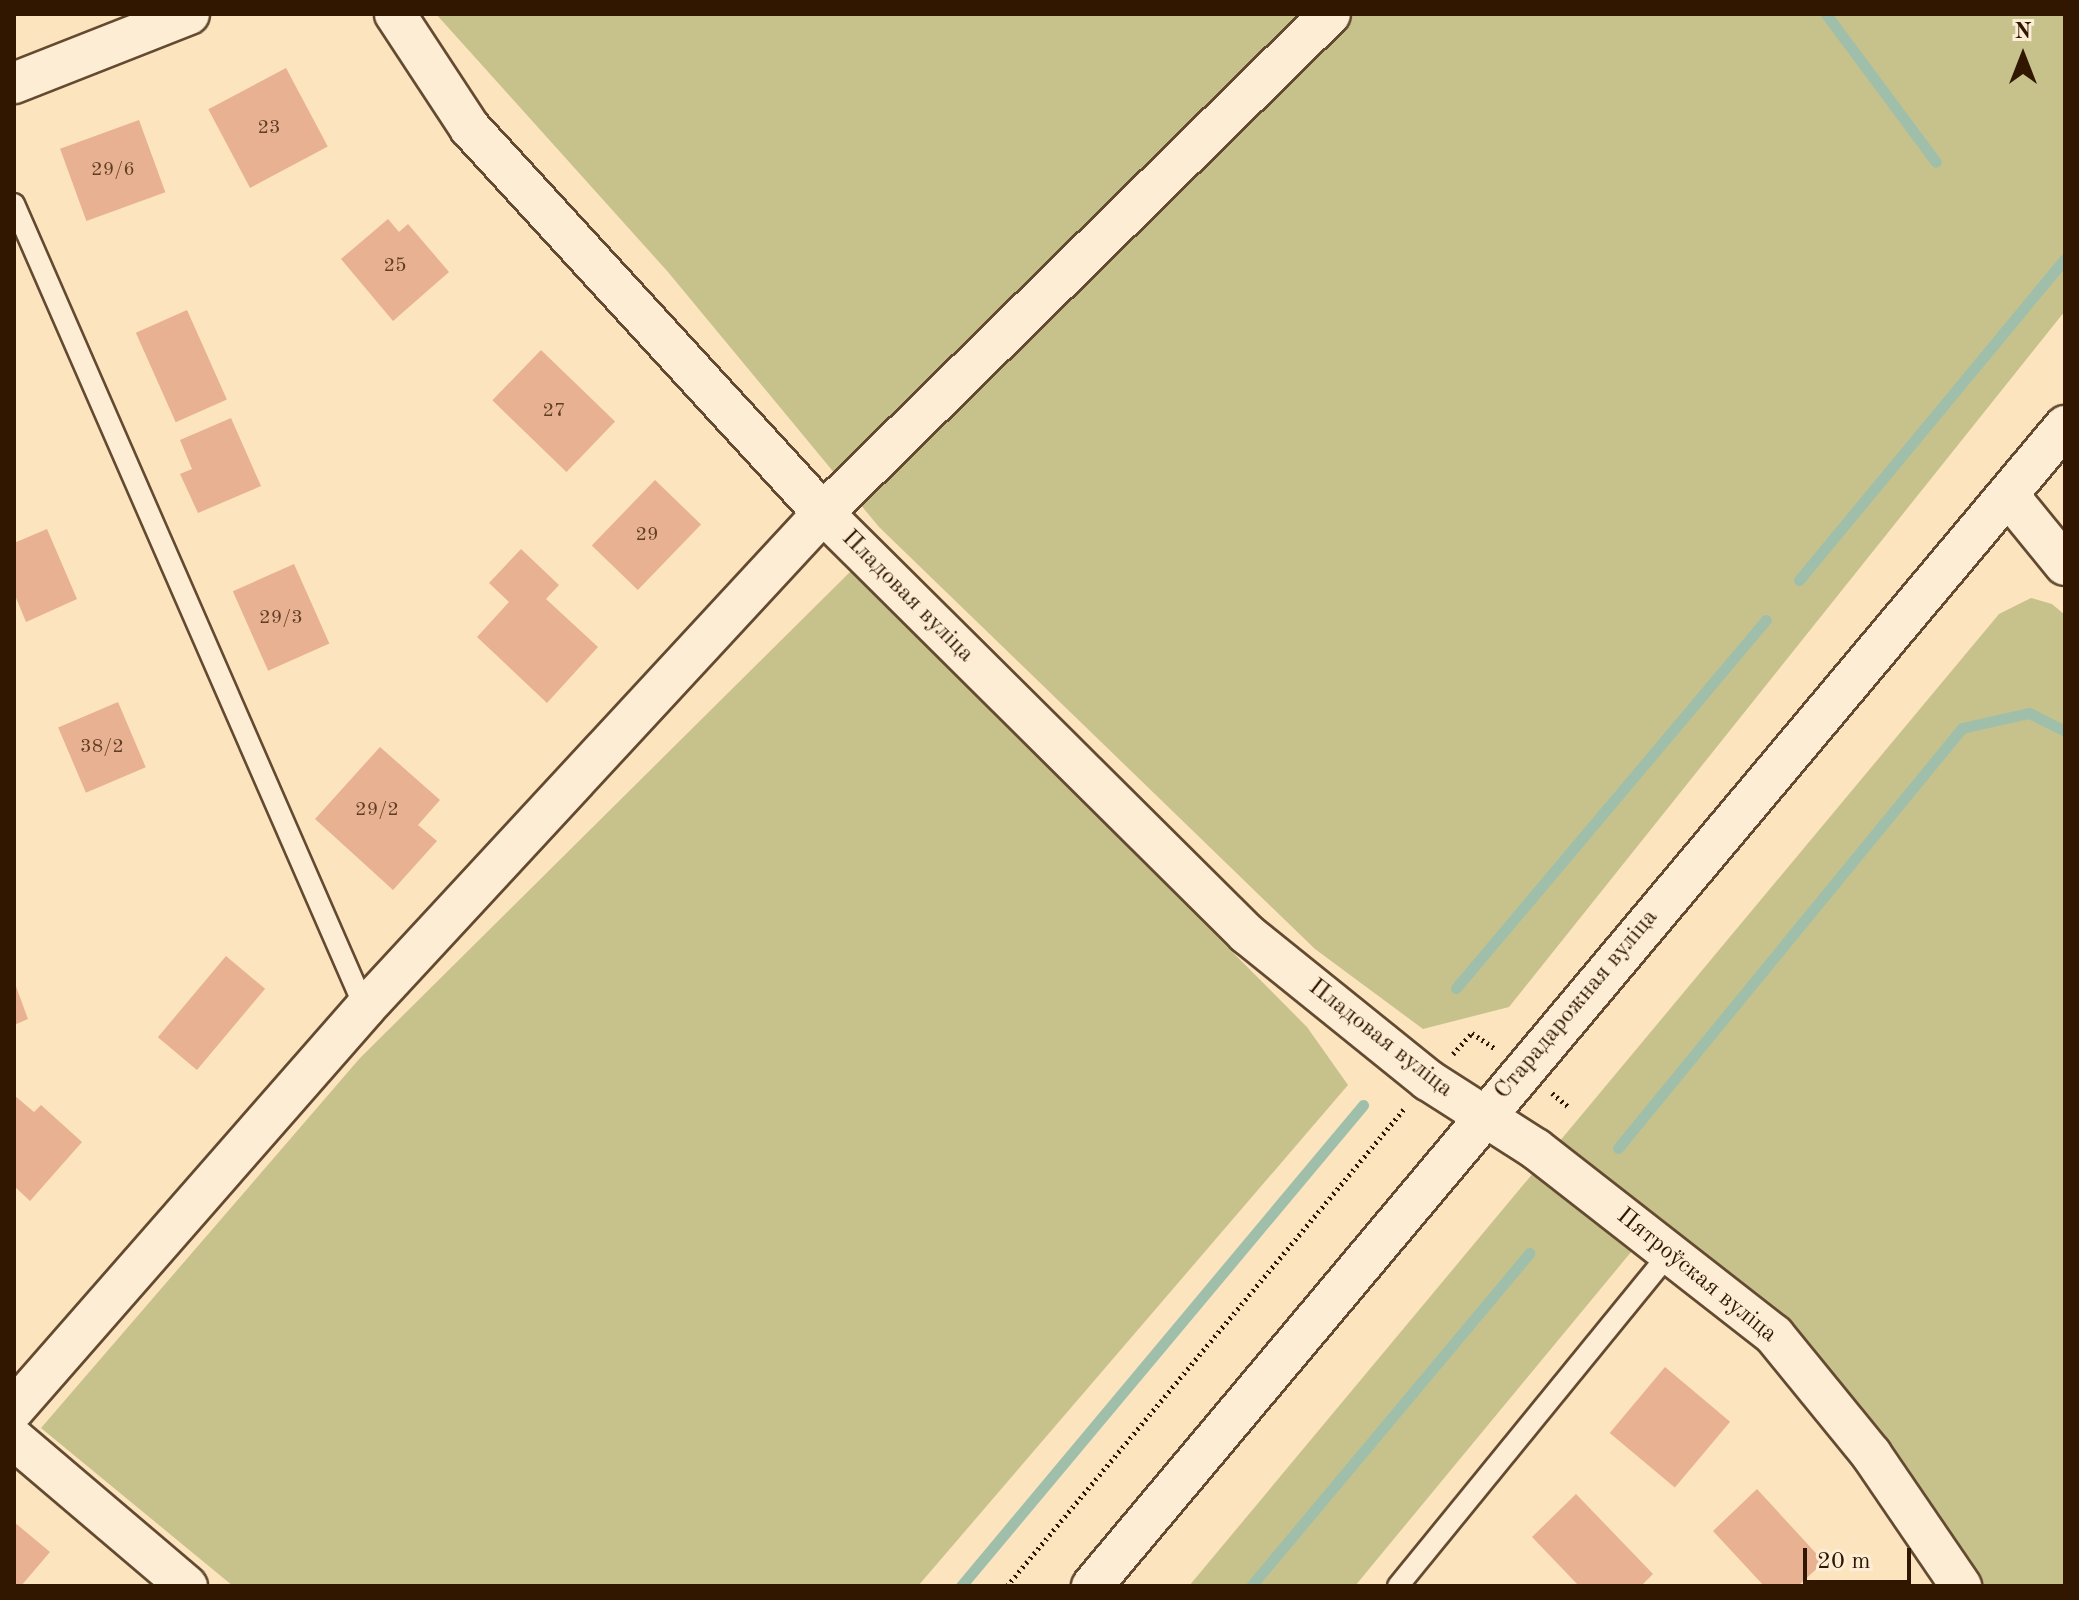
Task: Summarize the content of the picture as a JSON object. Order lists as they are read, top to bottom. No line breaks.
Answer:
{"streets":{"street":["Пладовая вуліца","Старадарожная вуліца","Пятроўская вуліца"]},"crossings":[["Пладовая вуліца","Старадарожная вуліца"],["Пладовая вуліца","Пятроўская вуліца"],["Старадарожная вуліца","Пятроўская вуліца"]],"house_numbers":["23","29/6","25","27","29","29/3","38/2","29/2"],"scale_bar":"20 m","north":"top"}
